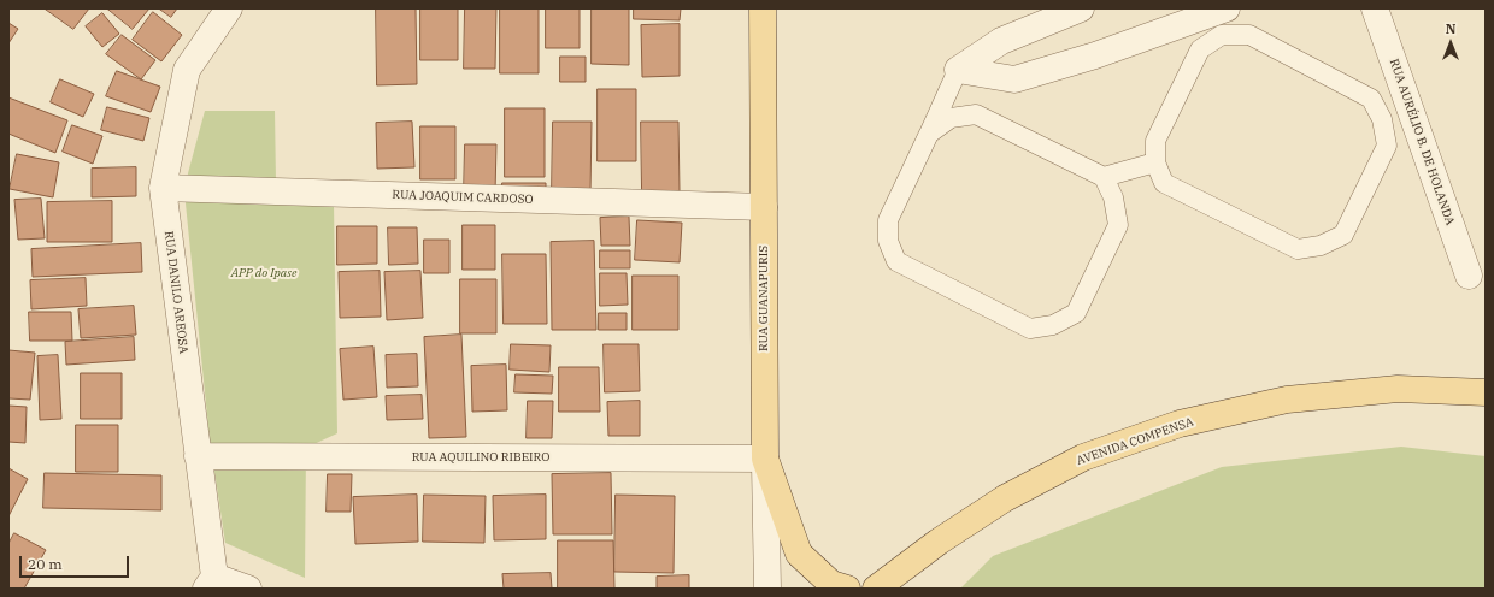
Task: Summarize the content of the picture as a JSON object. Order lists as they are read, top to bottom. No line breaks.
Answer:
{"streets":{"main road":["RUA GUANAPURIS","AVENIDA COMPENSA"],"street":["RUA AURÉLIO B. DE HOLANDA","RUA JOAQUIM CARDOSO","RUA DANILO AREOSA","RUA AQUILINO RIBEIRO"]},"crossings":[["RUA JOAQUIM CARDOSO","RUA DANILO AREOSA"],["RUA JOAQUIM CARDOSO","RUA GUANAPURIS"],["RUA DANILO AREOSA","RUA AQUILINO RIBEIRO"],["RUA GUANAPURIS","RUA AQUILINO RIBEIRO"]],"parks":["APP do Ipase"],"scale_bar":"20 m","north":"top"}
